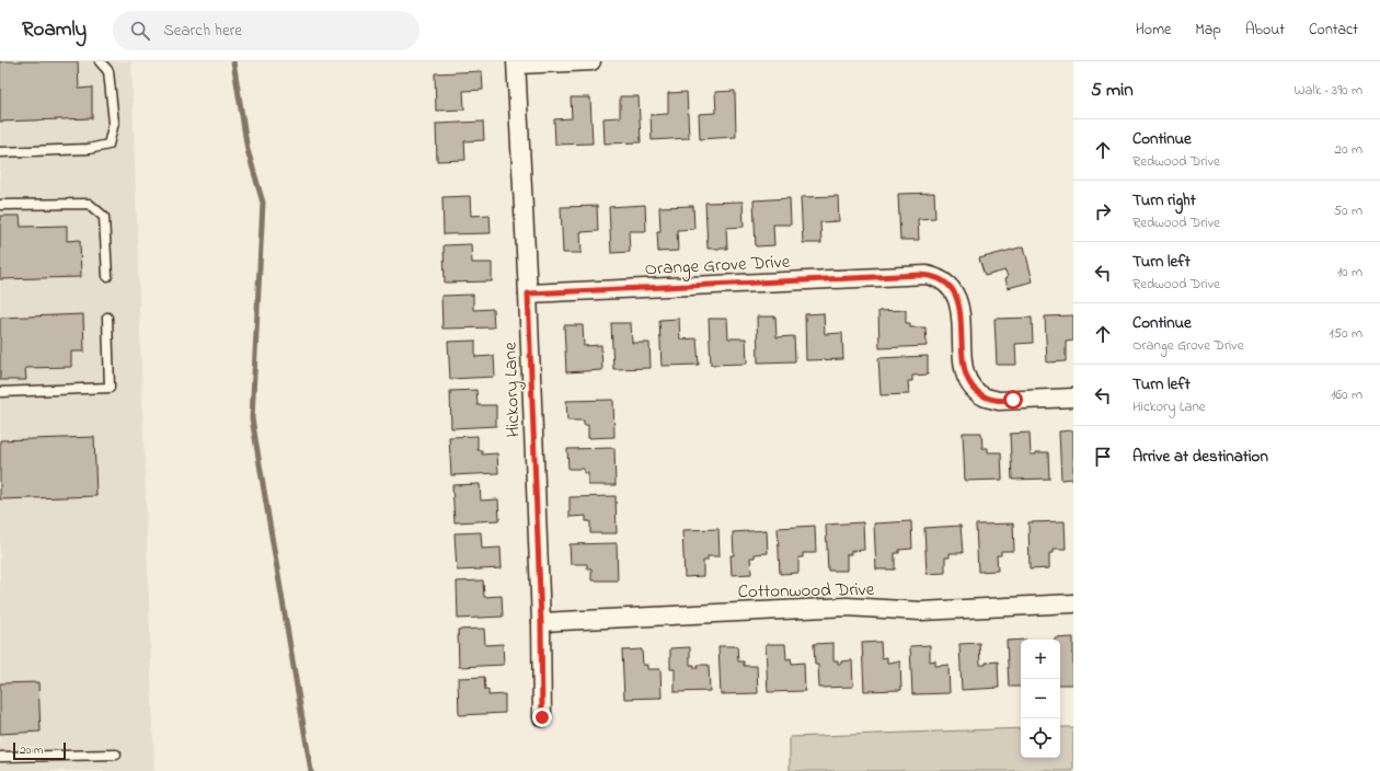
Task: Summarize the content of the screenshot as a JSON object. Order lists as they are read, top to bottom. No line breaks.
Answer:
{"streets":{"street":["Orange Grove Drive","Hickory Lane","Cottonwood Drive"]},"crossings":[["Orange Grove Drive","Hickory Lane"],["Hickory Lane","Cottonwood Drive"]],"scale_bar":"20 m","page":{"header":"Roamly","search":"Search here","nav":["Home","Map","About","Contact"],"heading":["5 min","Walk · 390 m"],"list":[["Continue","Redwood Drive","20 m"],["Turn right","Redwood Drive","50 m"],["Turn left","Redwood Drive","10 m"],["Continue","Orange Grove Drive","150 m"],["Turn left","Hickory Lane","160 m"],"Arrive at destination"],"map_buttons":["+","−"],"scale":"20 m"}}
